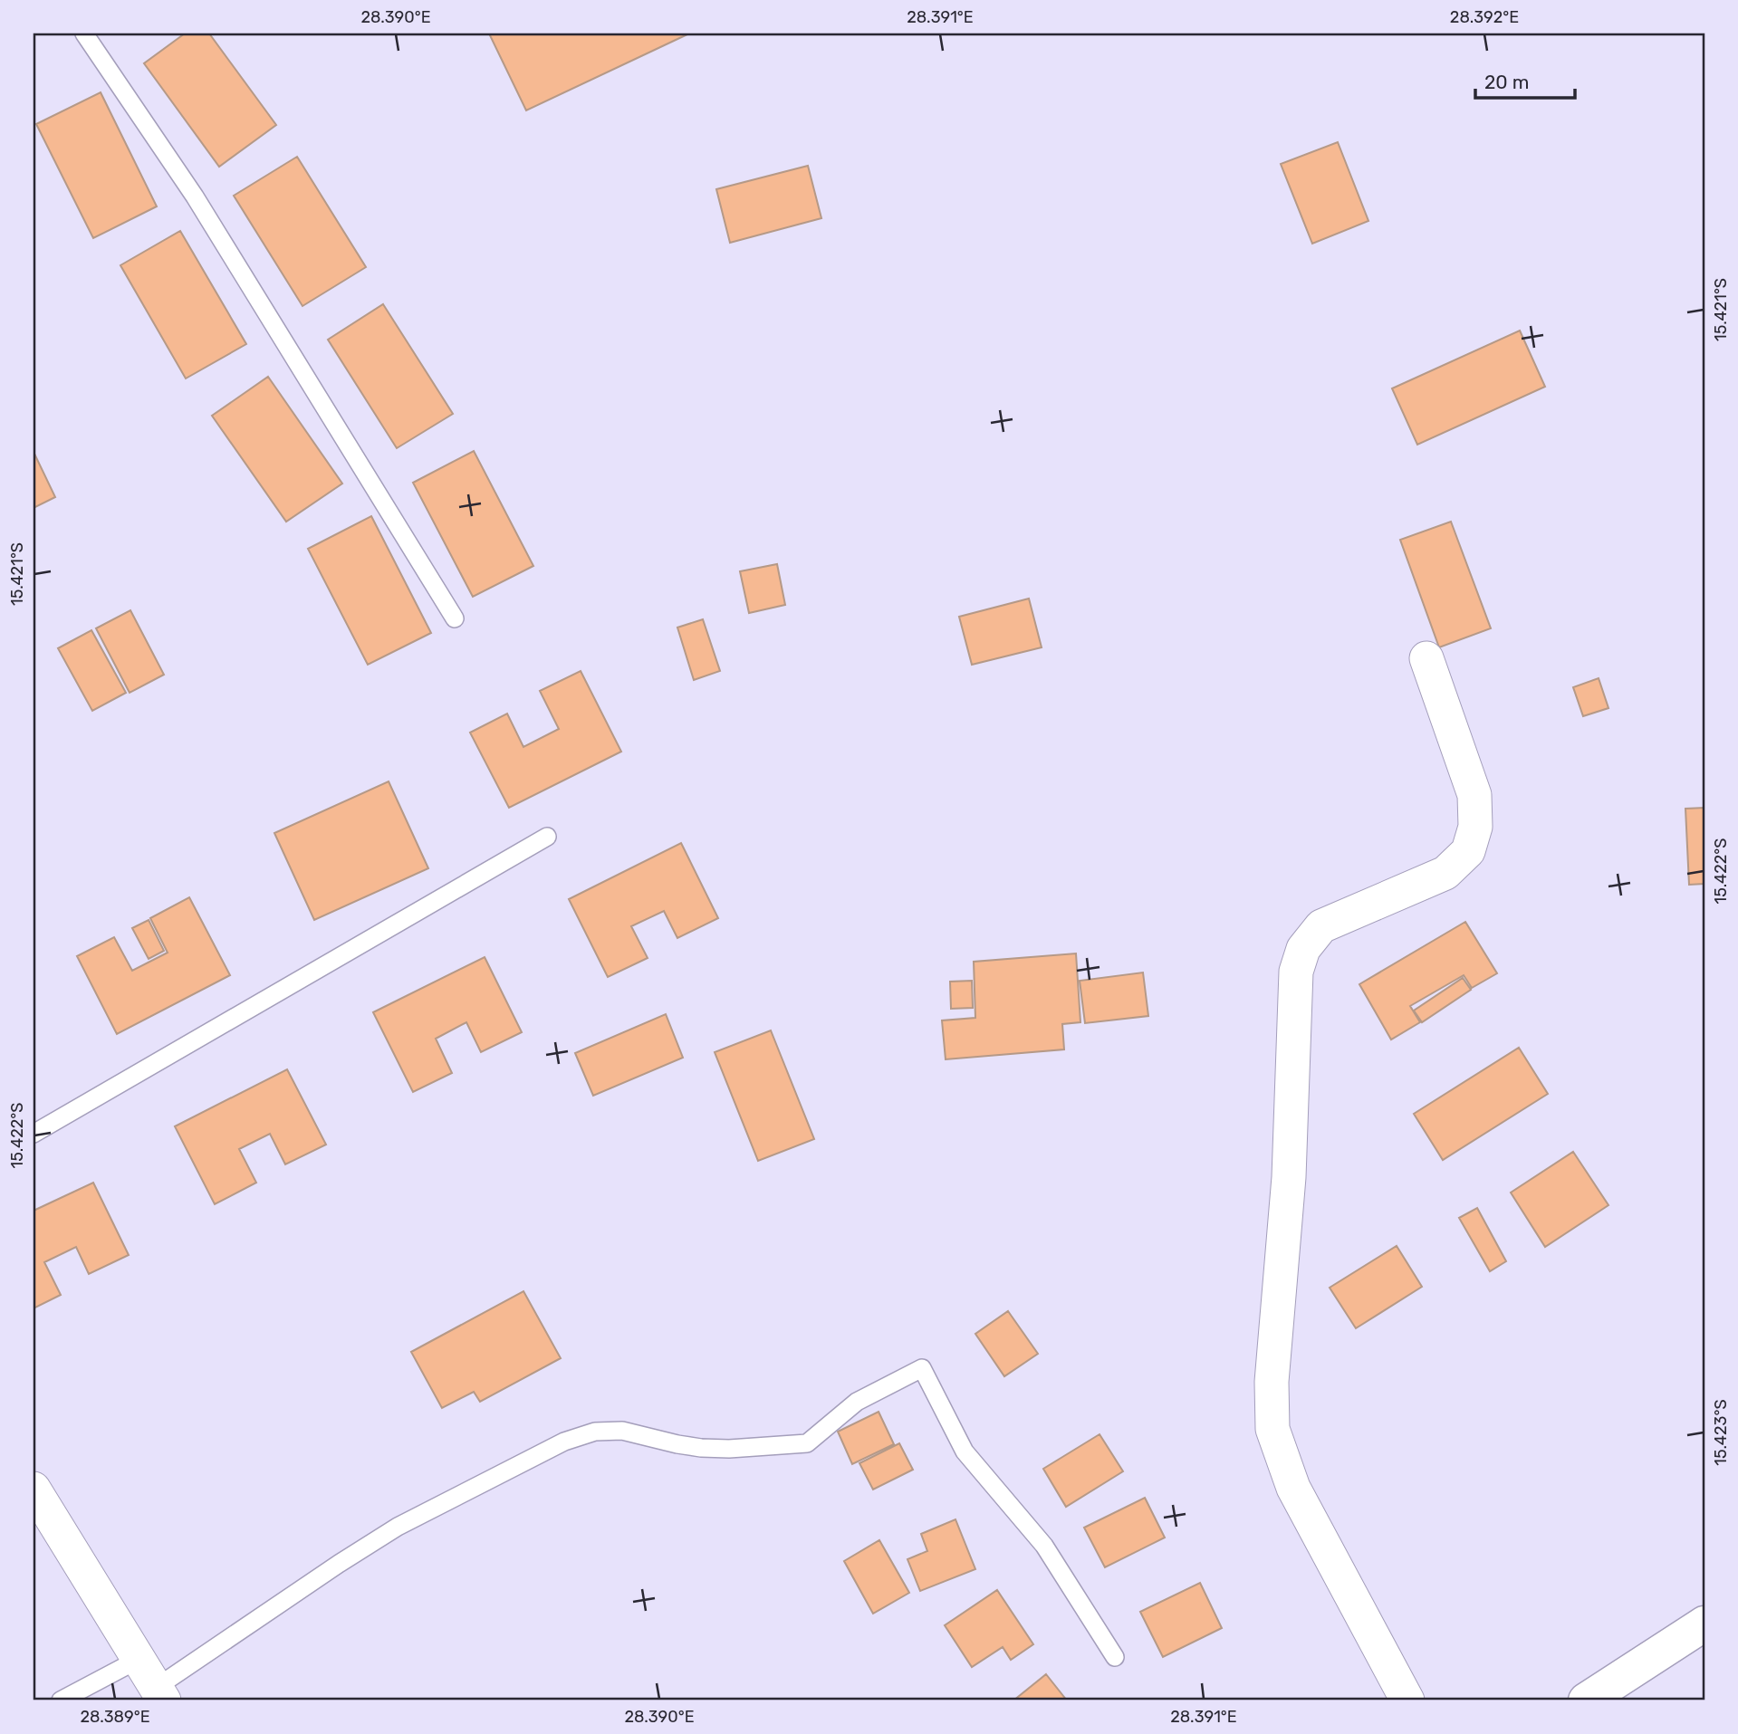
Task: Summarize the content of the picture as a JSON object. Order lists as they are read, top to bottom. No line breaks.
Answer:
{"scale_bar":"20 m","coordinates":["28.390°E","28.391°E","28.392°E","15.421°S","15.422°S","15.423°S","28.389°E"]}
